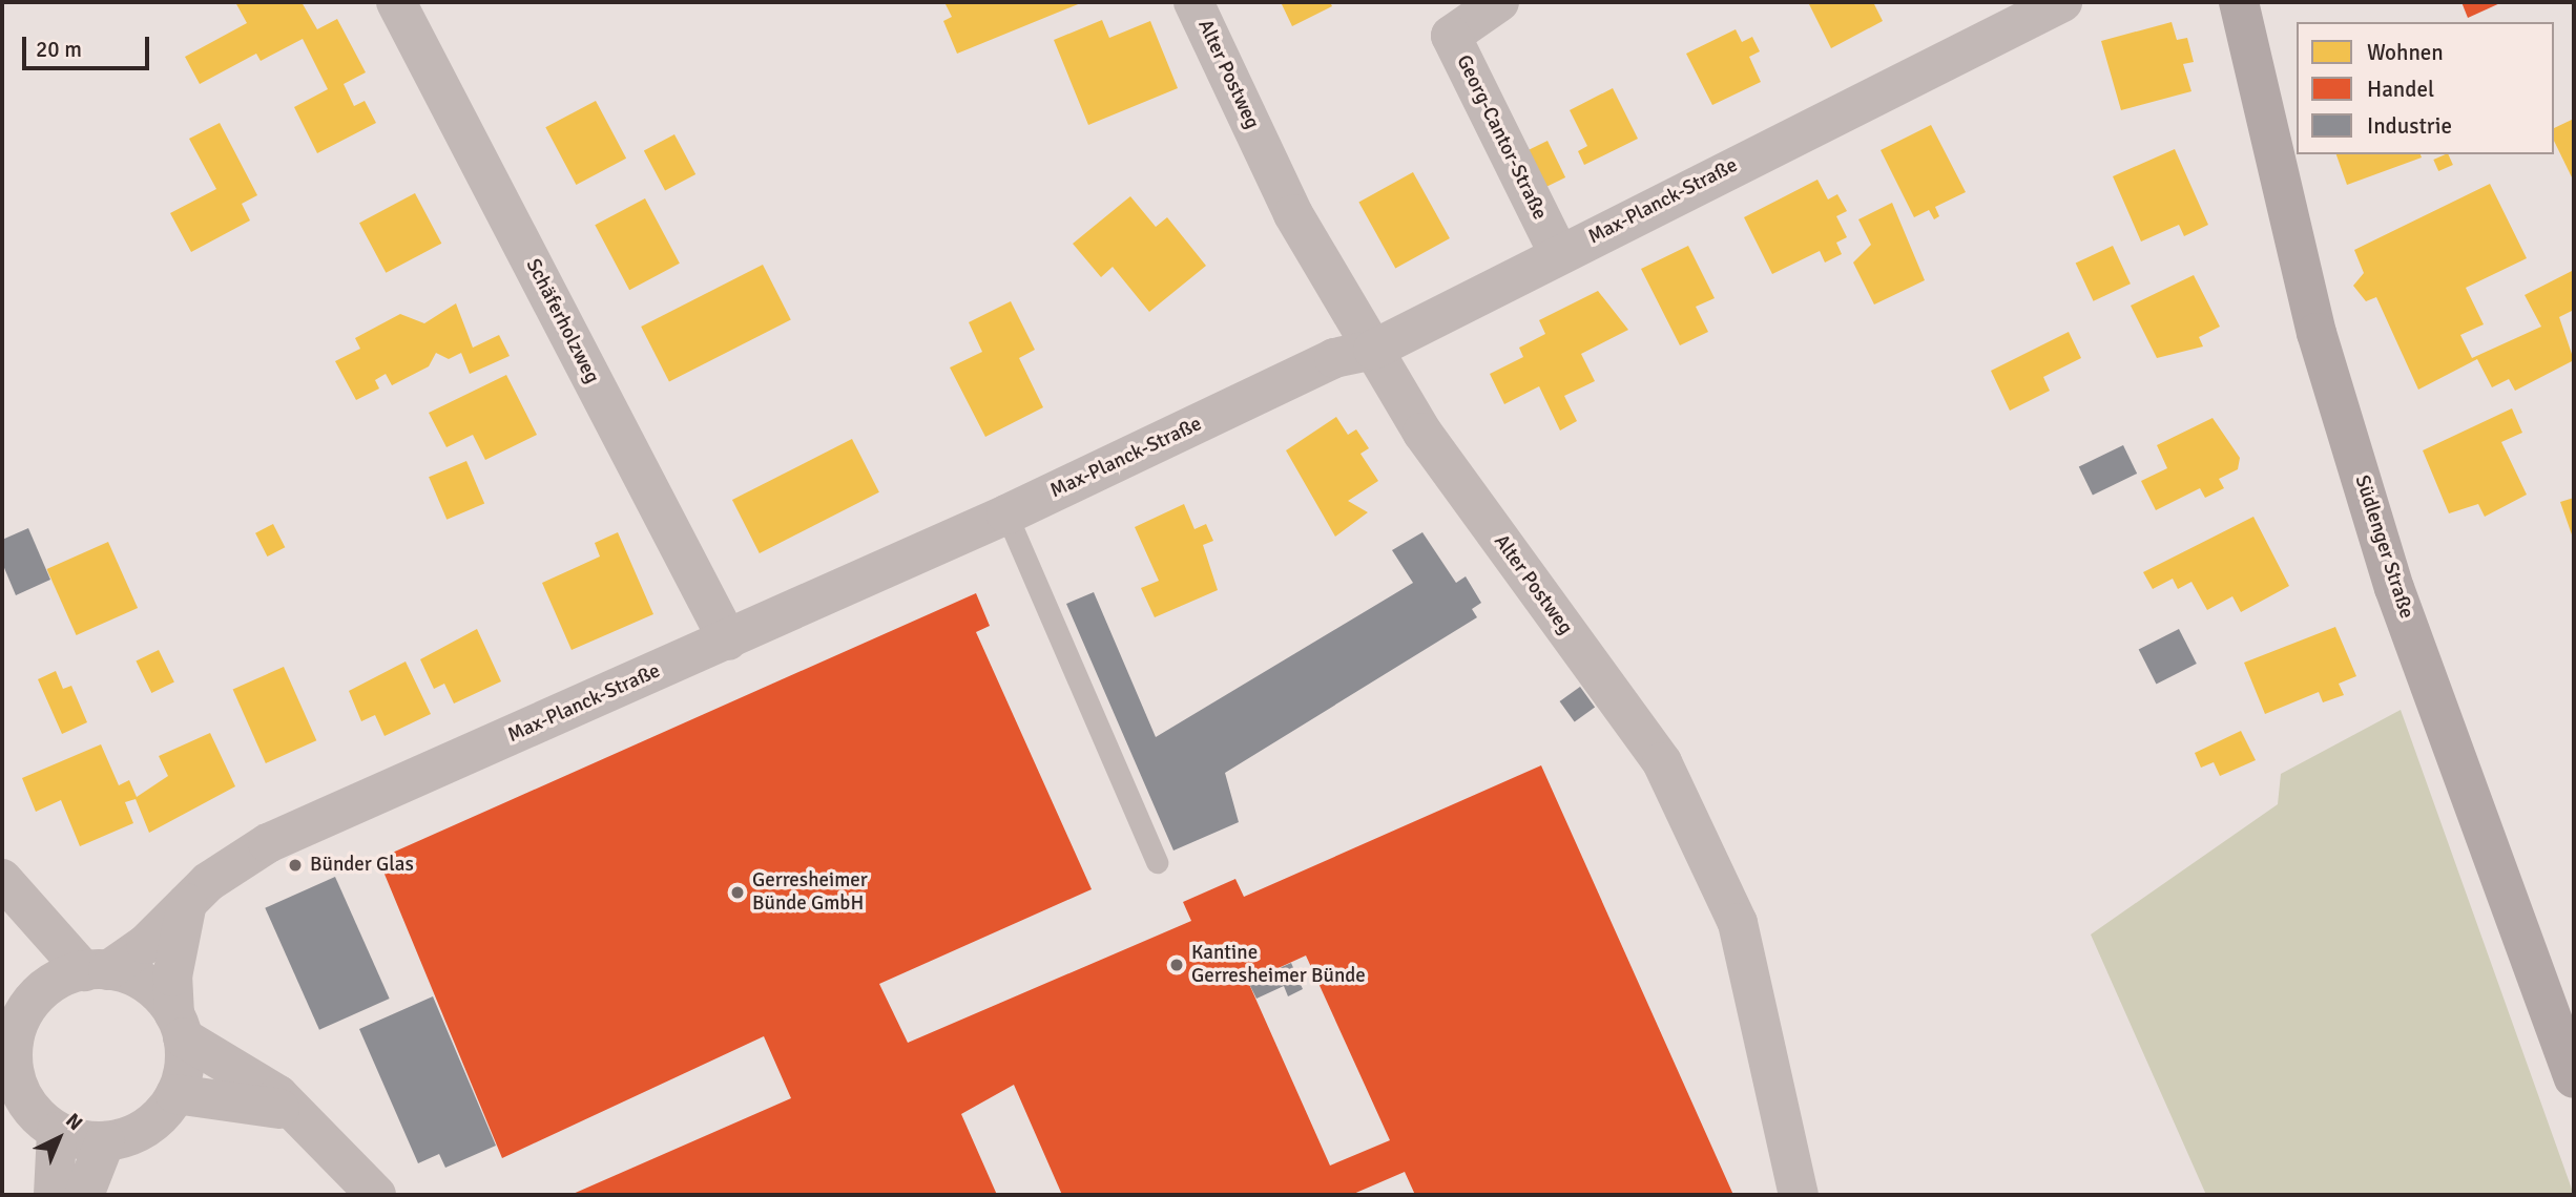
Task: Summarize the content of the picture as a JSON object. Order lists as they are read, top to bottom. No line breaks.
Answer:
{"streets":{"main road":["Südlenger Straße"],"street":["Alter Postweg","Georg-Cantor-Straße","Max-Planck-Straße","Schäferholzweg"]},"crossings":[["Alter Postweg","Max-Planck-Straße"],["Georg-Cantor-Straße","Max-Planck-Straße"],["Max-Planck-Straße","Schäferholzweg"]],"places":["Bünder Glas","Gerresheimer Bünde GmbH","Kantine Gerresheimer Bünde"],"legend":["Wohnen","Handel","Industrie"],"scale_bar":"20 m","north":"top right"}
